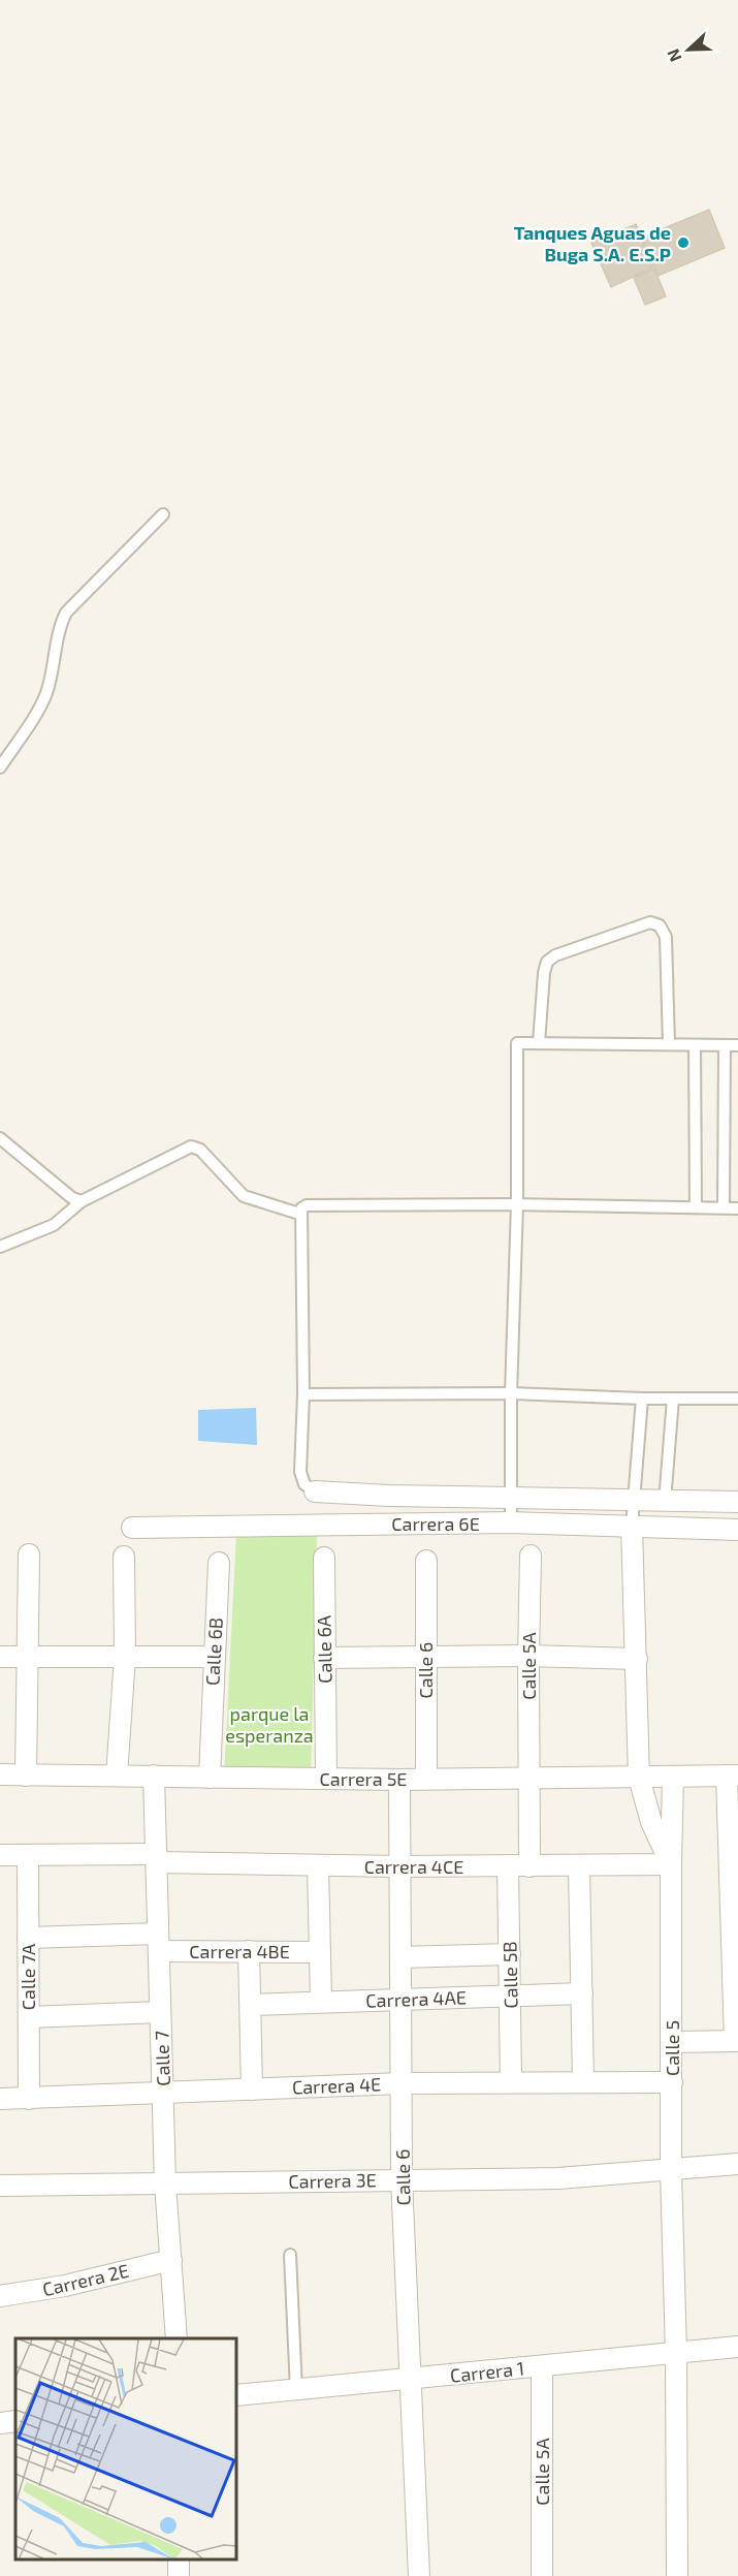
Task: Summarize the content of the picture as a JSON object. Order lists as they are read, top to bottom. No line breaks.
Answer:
{"streets":{"street":["Carrera 6E","Calle 6A","Calle 6B","Calle 5A","Calle 6","Carrera 5E","Carrera 4CE","Carrera 4BE","Calle 5B","Calle 7A","Carrera 4AE","Calle 5","Calle 7","Carrera 4E","Carrera 3E","Carrera 2E","Carrera 1"]},"crossings":[["Carrera 6E","Calle 5"],["Calle 6A","Carrera 5E"],["Calle 6B","Carrera 5E"],["Calle 5A","Carrera 5E"],["Calle 5A","Carrera 4CE"],["Calle 5A","Carrera 1"],["Calle 6","Carrera 5E"],["Calle 6","Carrera 4CE"],["Calle 6","Carrera 4AE"],["Calle 6","Carrera 4E"],["Calle 6","Carrera 3E"],["Calle 6","Carrera 1"],["Carrera 5E","Calle 5"],["Carrera 5E","Calle 7"],["Carrera 4CE","Calle 5B"],["Carrera 4CE","Calle 7A"],["Carrera 4CE","Calle 5"],["Carrera 4CE","Calle 7"],["Carrera 4BE","Calle 7A"],["Carrera 4BE","Calle 7"],["Calle 5B","Carrera 4AE"],["Calle 5B","Carrera 4E"],["Calle 7A","Carrera 4E"],["Calle 5","Carrera 4E"],["Calle 5","Carrera 3E"],["Calle 5","Carrera 1"],["Calle 7","Carrera 4E"],["Calle 7","Carrera 3E"],["Calle 7","Carrera 2E"]],"parks":["parque la esperanza"],"places":["Tanques Aguas de Buga S.A. E.S.P"],"north":"left"}
